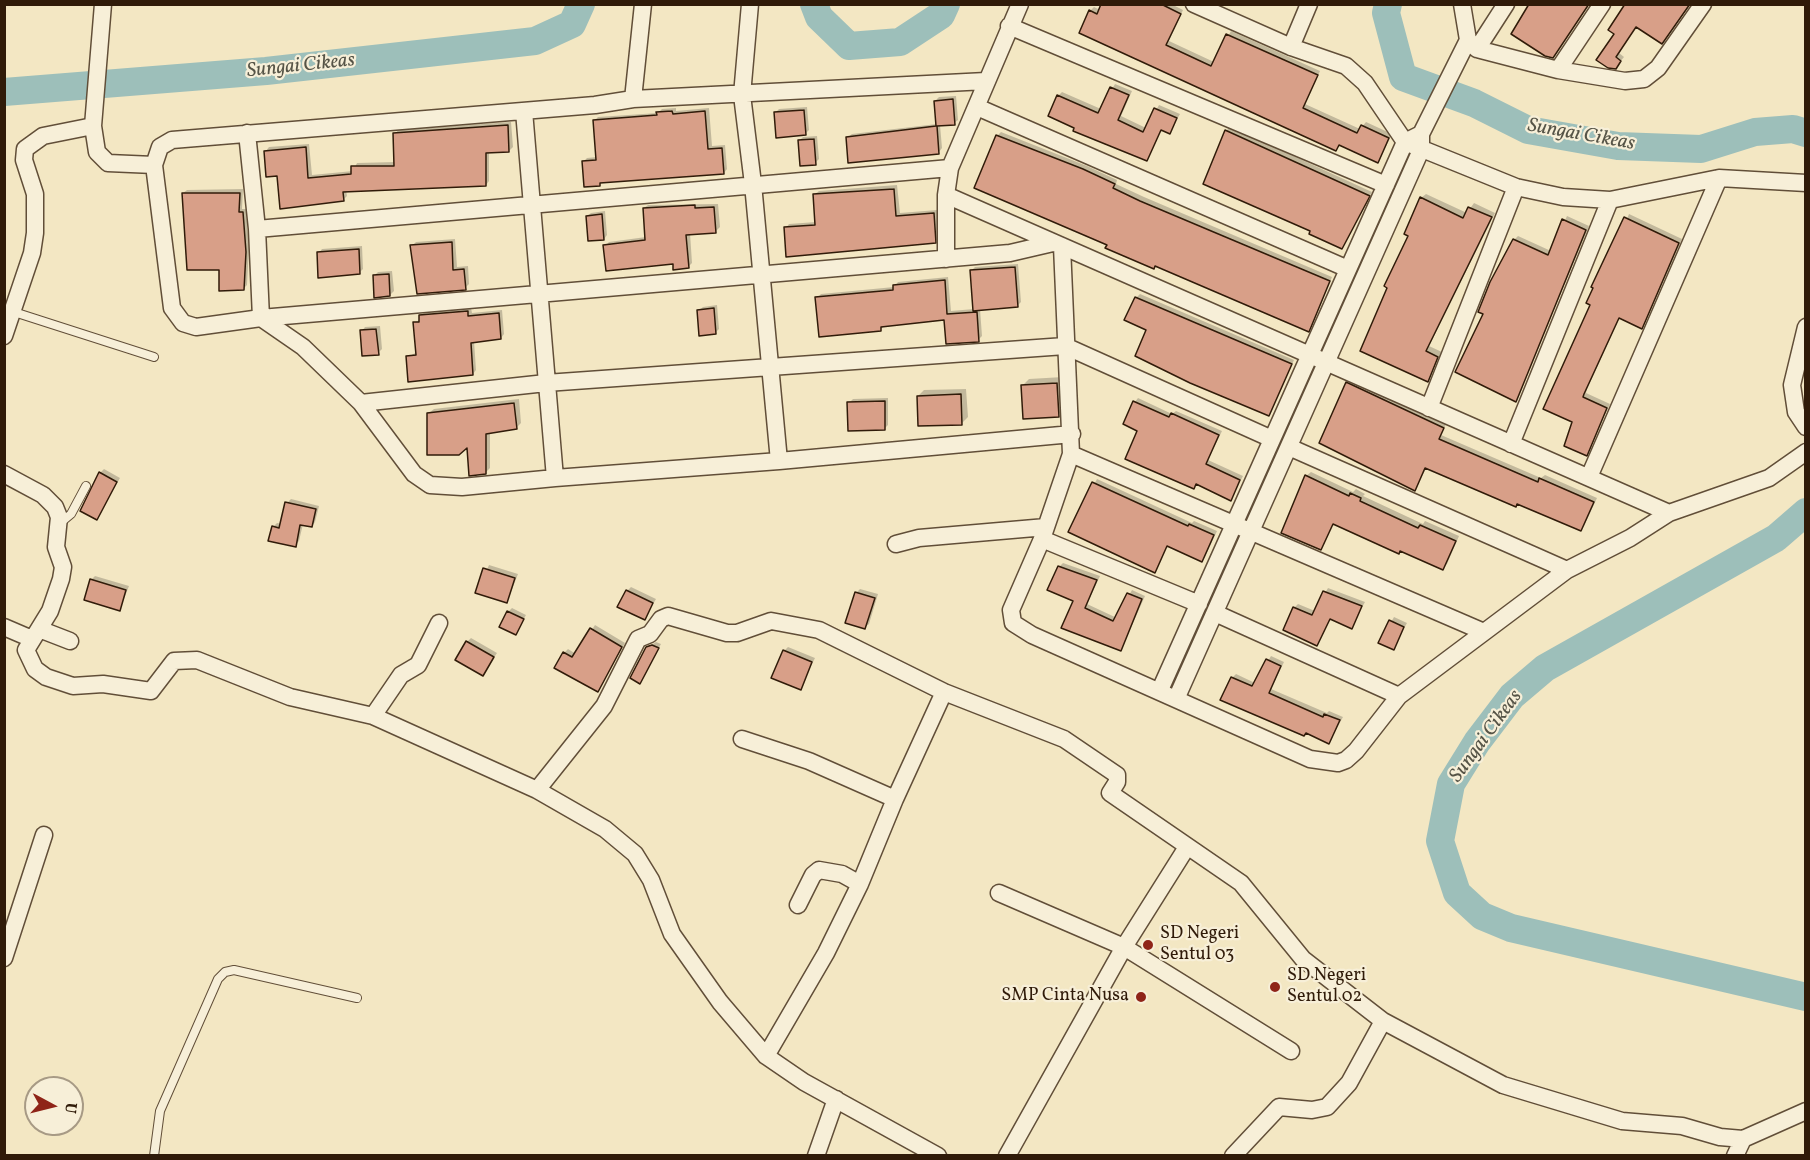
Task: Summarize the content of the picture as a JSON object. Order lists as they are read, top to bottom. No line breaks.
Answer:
{"water":["Sungai Cikeas"],"places":["SD Negeri Sentul 03","SD Negeri Sentul 02","SMP Cinta Nusa"],"north":"right"}
